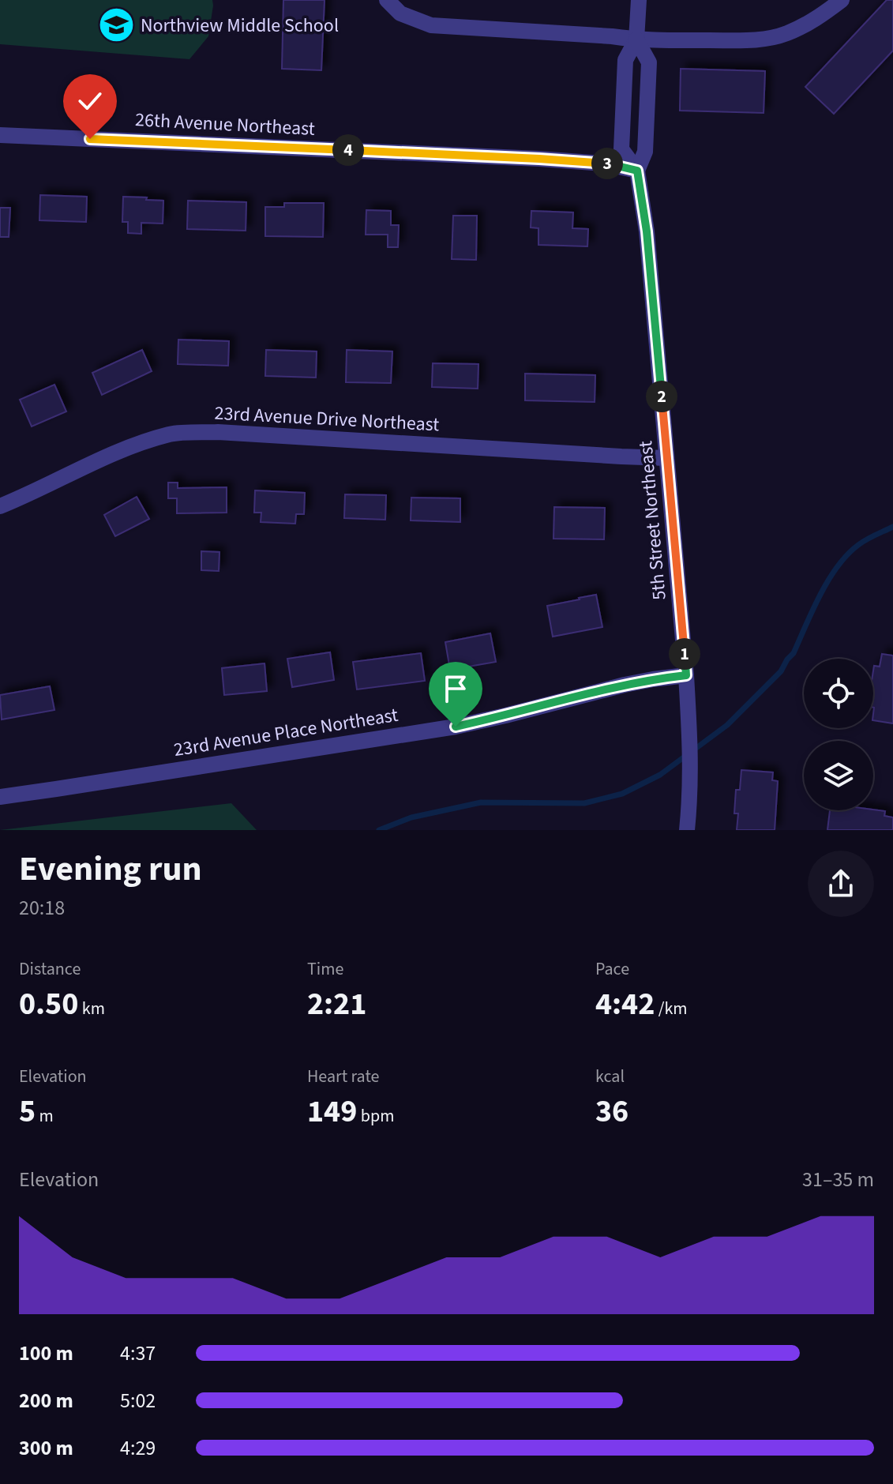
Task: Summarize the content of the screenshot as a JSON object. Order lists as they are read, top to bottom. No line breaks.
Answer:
{"streets":{"street":["26th Avenue Northeast","23rd Avenue Drive Northeast","5th Street Northeast","23rd Avenue Place Northeast"]},"crossings":[["26th Avenue Northeast","5th Street Northeast"],["23rd Avenue Drive Northeast","5th Street Northeast"],["5th Street Northeast","23rd Avenue Place Northeast"]],"places":{"school or university":["Northview Middle School"]},"page":{"pins":["4","3","2","1"],"heading":["Evening run","20:18"],"stats":[["Distance","0.50 km"],["Time","2:21"],["Pace","4:42 /km"],["Elevation","5 m"],["Heart rate","149 bpm"],["kcal","36"]],"chart":["Elevation","31–35 m"],"list":[{"name":"100 m","note":"4:37"},{"name":"200 m","note":"5:02"},{"name":"300 m","note":"4:29"}]}}
